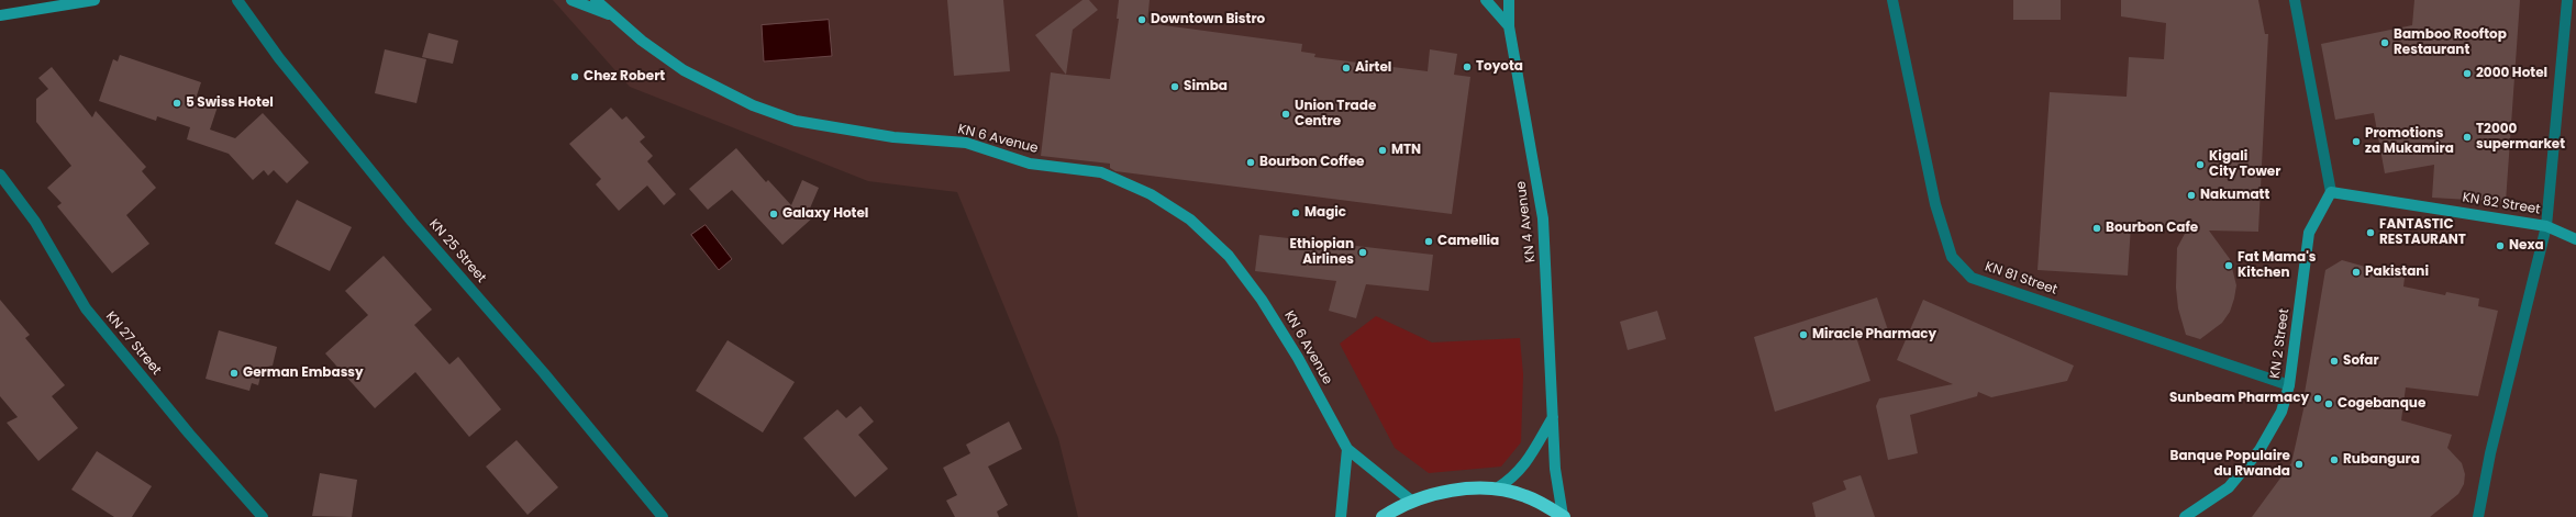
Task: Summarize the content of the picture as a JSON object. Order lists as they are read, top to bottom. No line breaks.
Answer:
{"streets":{"main road":["KN 6 Avenue","KN 82 Street","KN 4 Avenue","KN 2 Street"],"street":["KN 25 Street","KN 81 Street","KN 27 Street"]},"crossings":[["KN 82 Street","KN 2 Street"],["KN 81 Street","KN 2 Street"]],"places":["Downtown Bistro","Bamboo Rooftop Restaurant","Toyota","Airtel","2000 Hotel","Chez Robert","Simba","5 Swiss Hotel","Union Trade Centre","T2000 supermarket","Promotions za Mukamira","MTN","Bourbon Coffee","Kigali City Tower","Nakumatt","Magic","Galaxy Hotel","Bourbon Cafe","FANTASTIC RESTAURANT","Camellia","Nexa","Ethiopian Airlines","Fat Mama's Kitchen","Pakistani","Miracle Pharmacy","Sofar","German Embassy","Sunbeam Pharmacy","Cogebanque","Rubangura","Banque Populaire du Rwanda"]}
